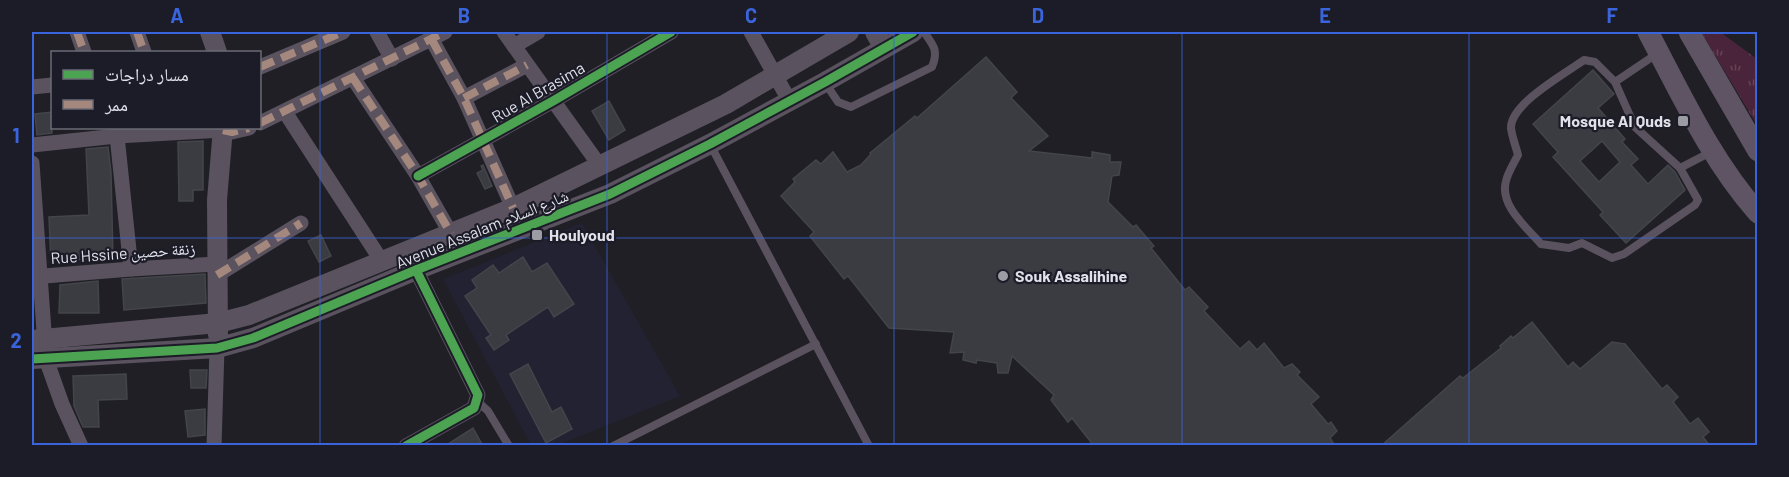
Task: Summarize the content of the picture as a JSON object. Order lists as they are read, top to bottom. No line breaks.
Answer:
{"streets":{"street":["Rue Al Brasima","Avenue Assalam شارع السلام","Rue Hssine زنقة حصين"]},"places":{"transit":["Mosque Al Quds","Houlyoud"],"other":["Souk Assalihine"]},"legend":["مسار دراجات","ممر"],"grid":{"columns":["A","B","C","D","E","F"],"rows":["1","2"]}}
